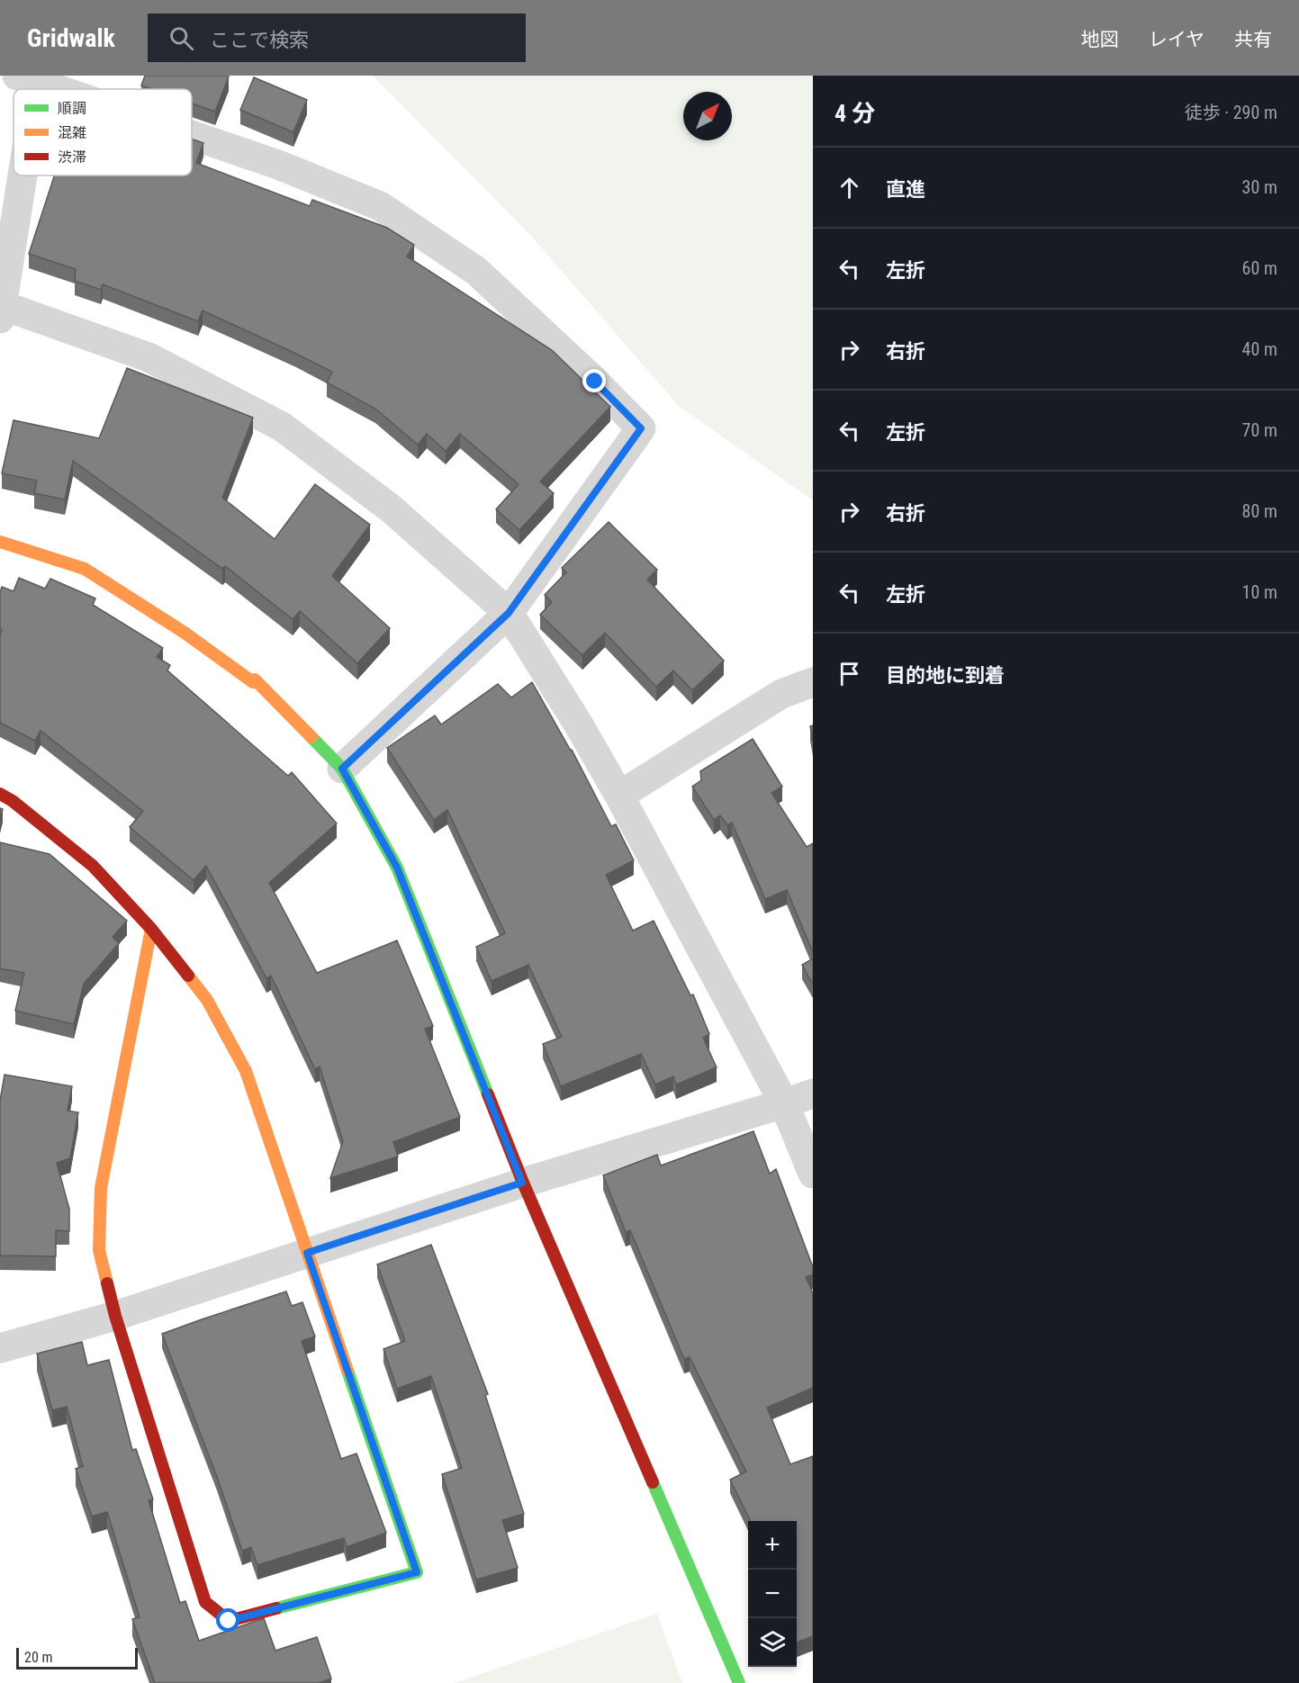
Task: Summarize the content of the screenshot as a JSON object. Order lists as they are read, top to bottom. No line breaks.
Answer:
{"legend":["順調","混雑","渋滞"],"scale_bar":"20 m","north":"top right","page":{"header":"Gridwalk","search":"ここで検索","nav":["地図","レイヤ","共有"],"heading":["4 分","徒歩 · 290 m"],"list":[["直進","30 m"],["左折","60 m"],["右折","40 m"],["左折","70 m"],["右折","80 m"],["左折","10 m"],"目的地に到着"],"map_buttons":["+","−"],"scale":"20 m"}}
